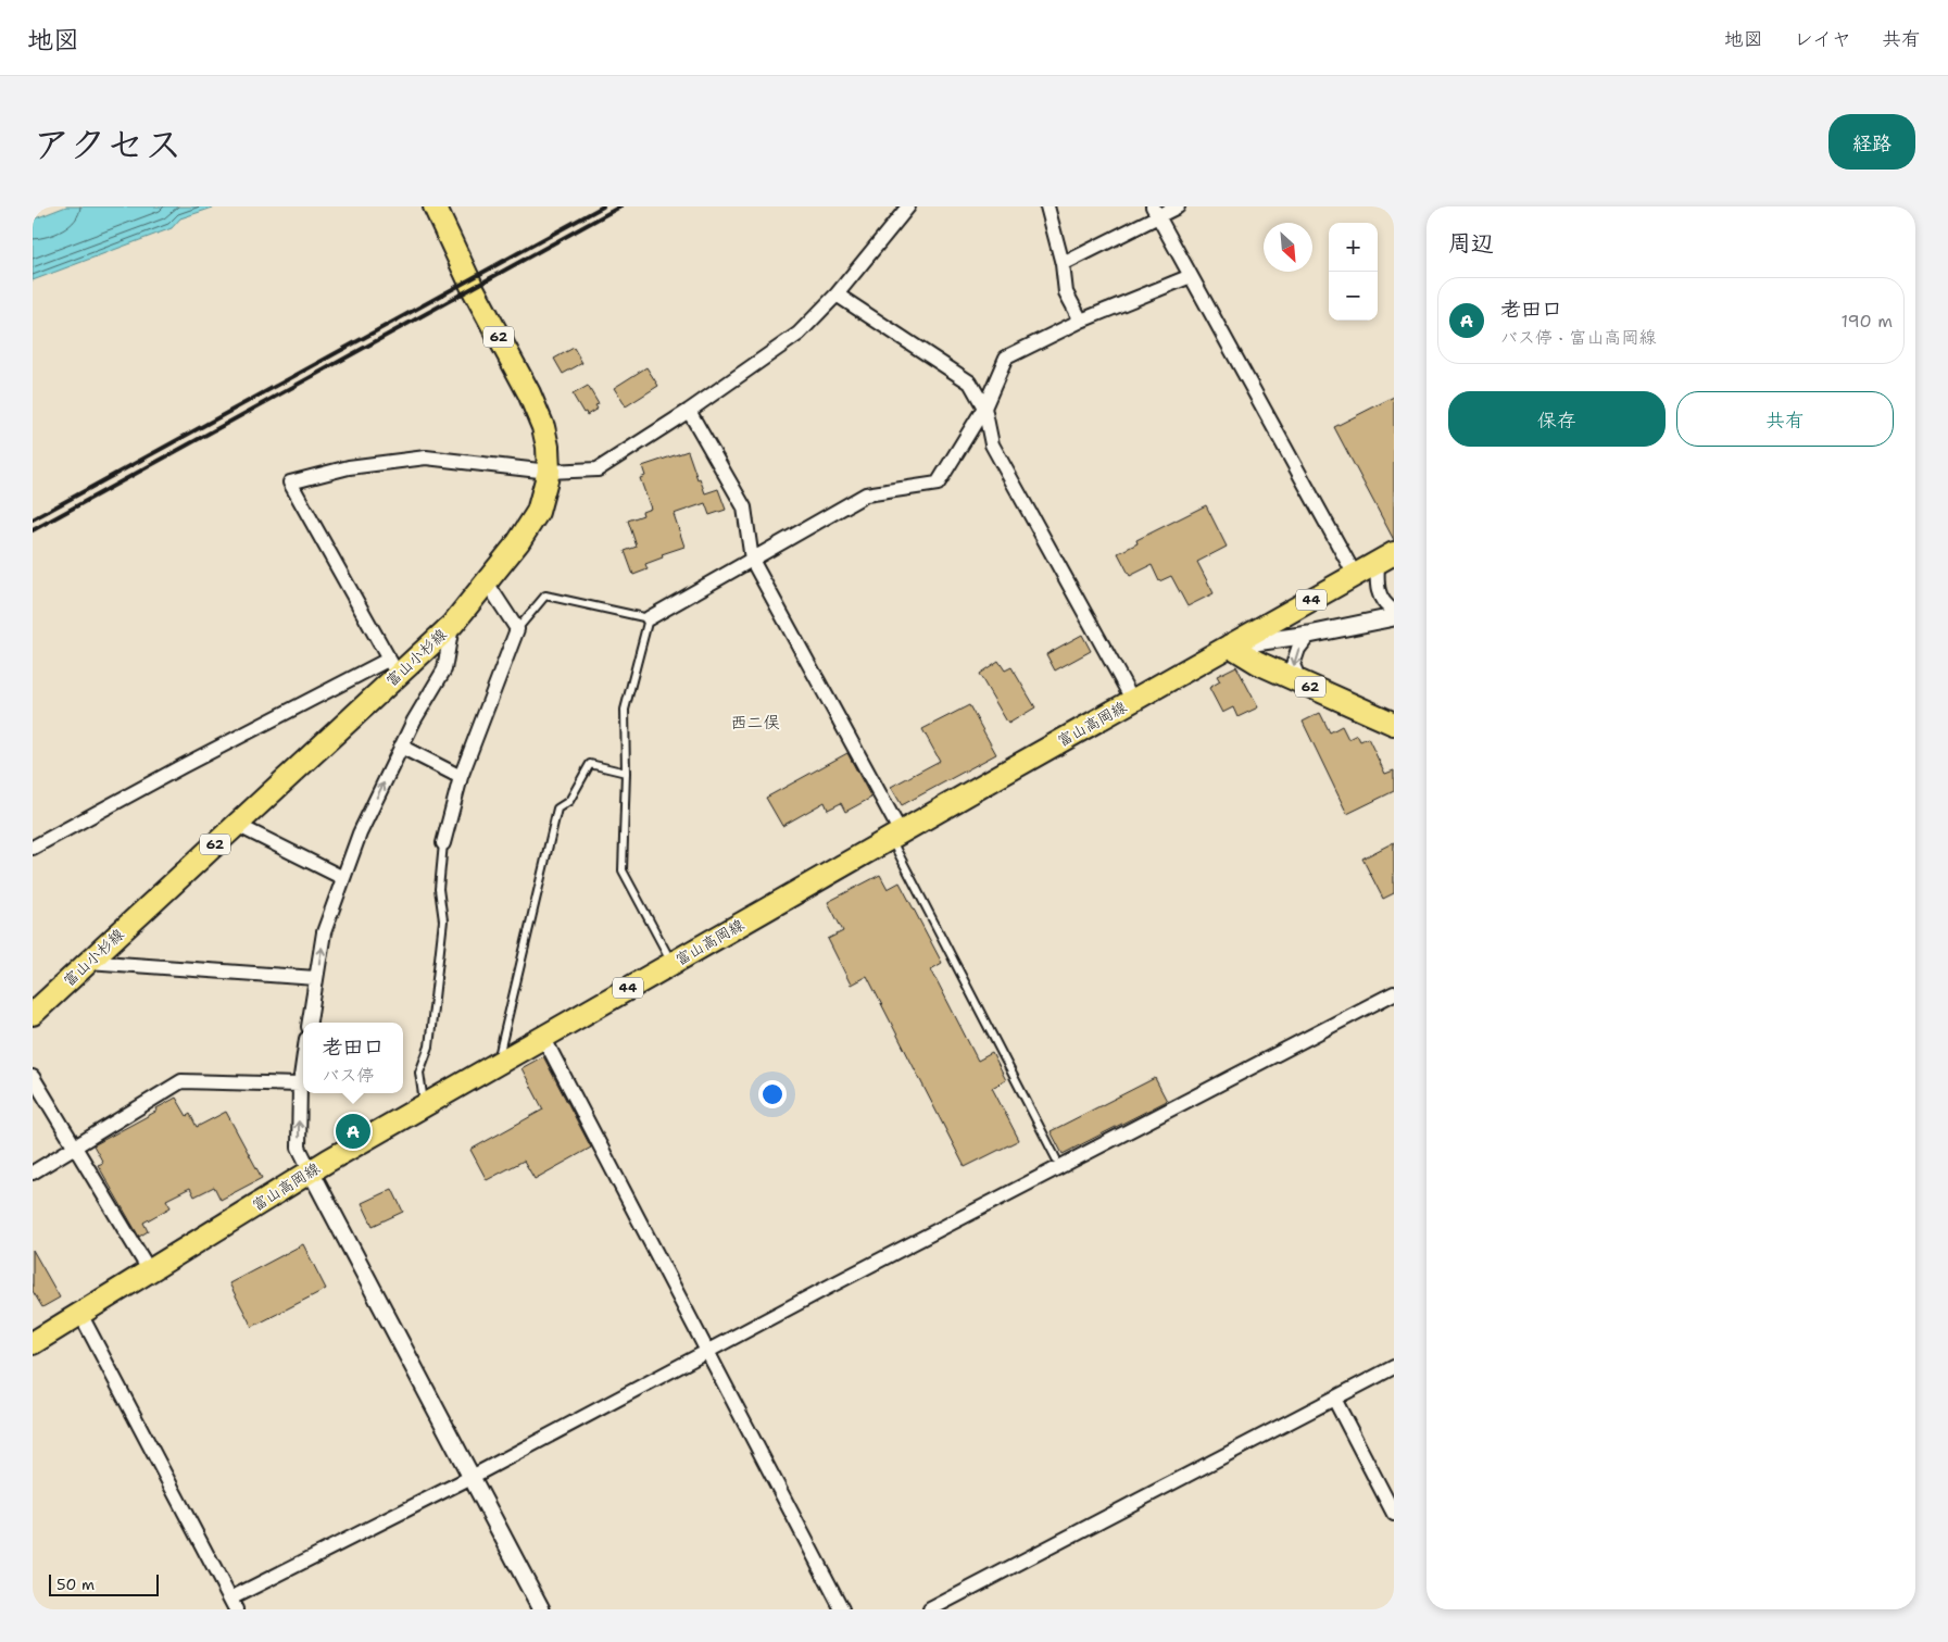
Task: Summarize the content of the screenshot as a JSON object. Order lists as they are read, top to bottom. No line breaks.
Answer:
{"streets":{"main road":["62","44","富山小杉線","富山高岡線"]},"crossings":[["62","富山高岡線"]],"districts":["西二俣"],"scale_bar":"50 m","north":"bottom right","page":{"header":"地図","nav":["地図","レイヤ","共有"],"title":"アクセス","buttons":["経路",["保存","共有"]],"heading":"周辺","map_buttons":["+","−"],"list":[{"mark":"A","name":"老田口","note":"バス停 · 富山高岡線","value":"190 m"}],"popup":["老田口","バス停"],"pins":"A","scale":"50 m"}}
